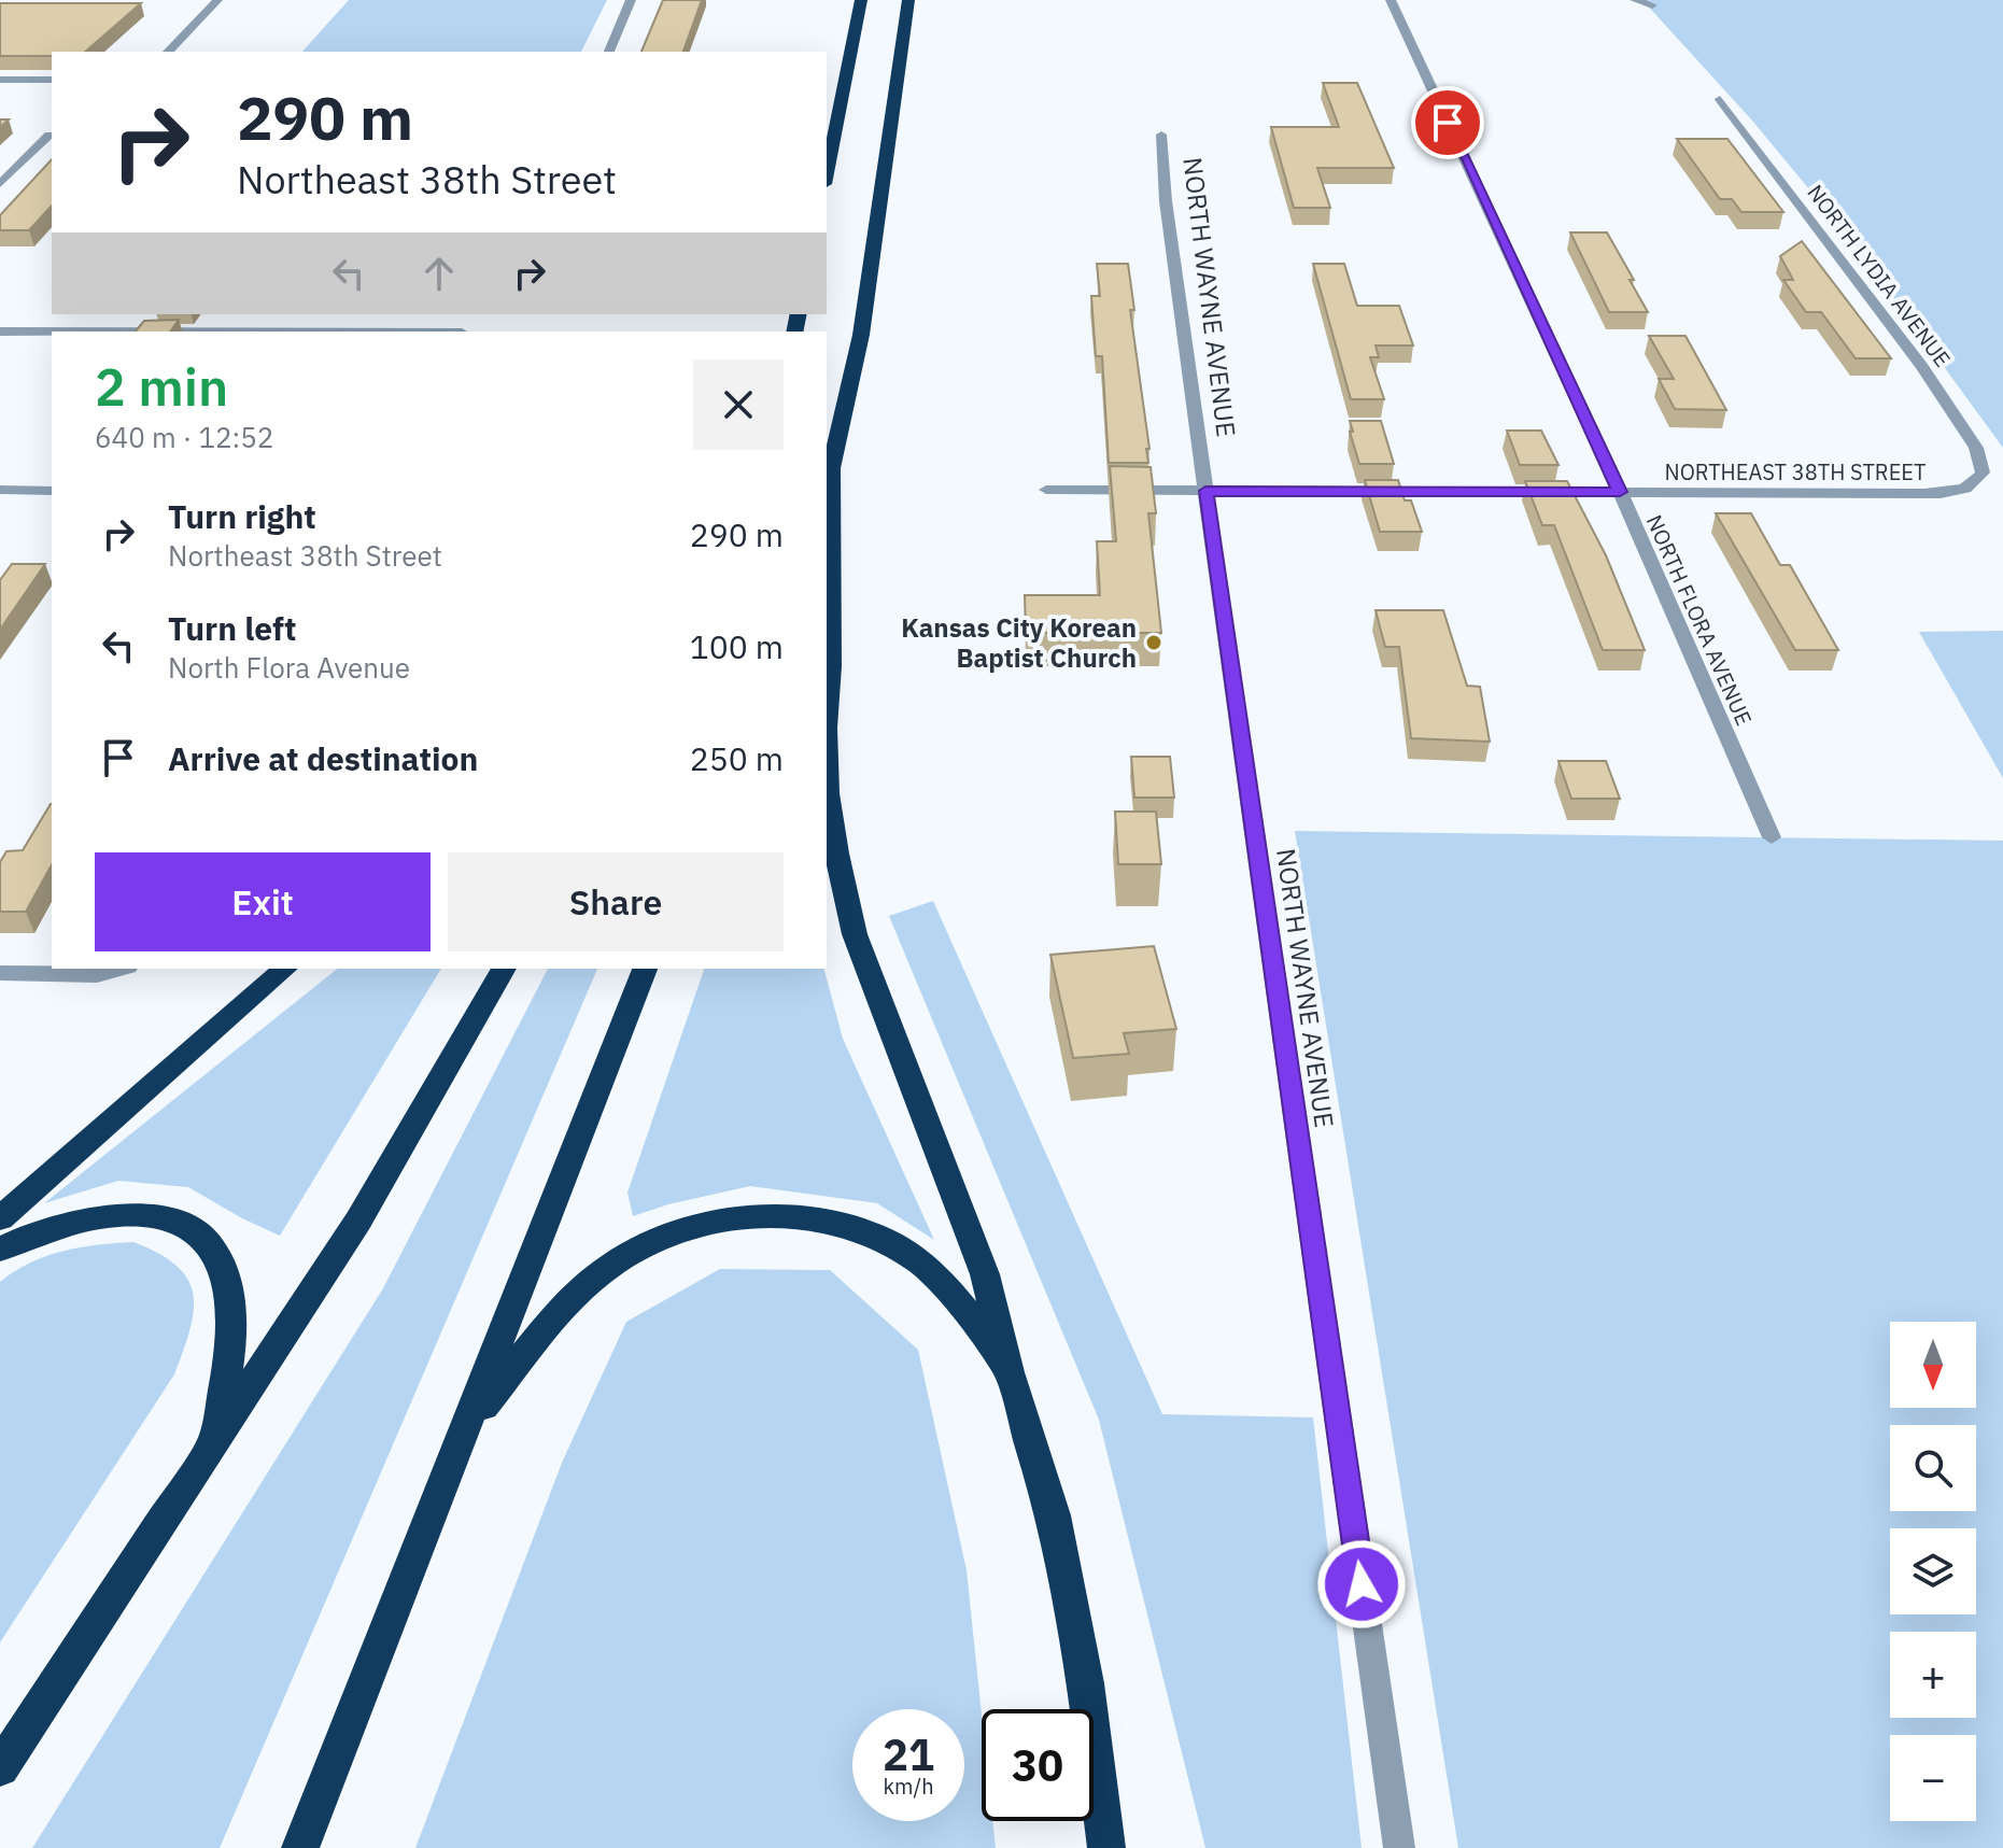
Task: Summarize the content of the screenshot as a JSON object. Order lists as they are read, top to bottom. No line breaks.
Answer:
{"streets":{"street":["NORTH LYDIA AVENUE","NORTH WAYNE AVENUE","NORTHEAST 38TH STREET","NORTH FLORA AVENUE"]},"crossings":[["NORTH LYDIA AVENUE","NORTHEAST 38TH STREET"],["NORTH WAYNE AVENUE","NORTHEAST 38TH STREET"],["NORTHEAST 38TH STREET","NORTH FLORA AVENUE"]],"places":["Kansas City Korean Baptist Church"],"north":"bottom","page":{"turn":["290 m","Northeast 38th Street"],"heading":["2 min","640 m · 12:52"],"list":[{"name":"Turn right","note":"Northeast 38th Street","value":"290 m"},{"name":"Turn left","note":"North Flora Avenue","value":"100 m"},{"name":"Arrive at destination","value":"250 m"}],"buttons":["Exit","Share"],"map_buttons":["+","−"],"speed":"21 km/h","limit":"30"}}
